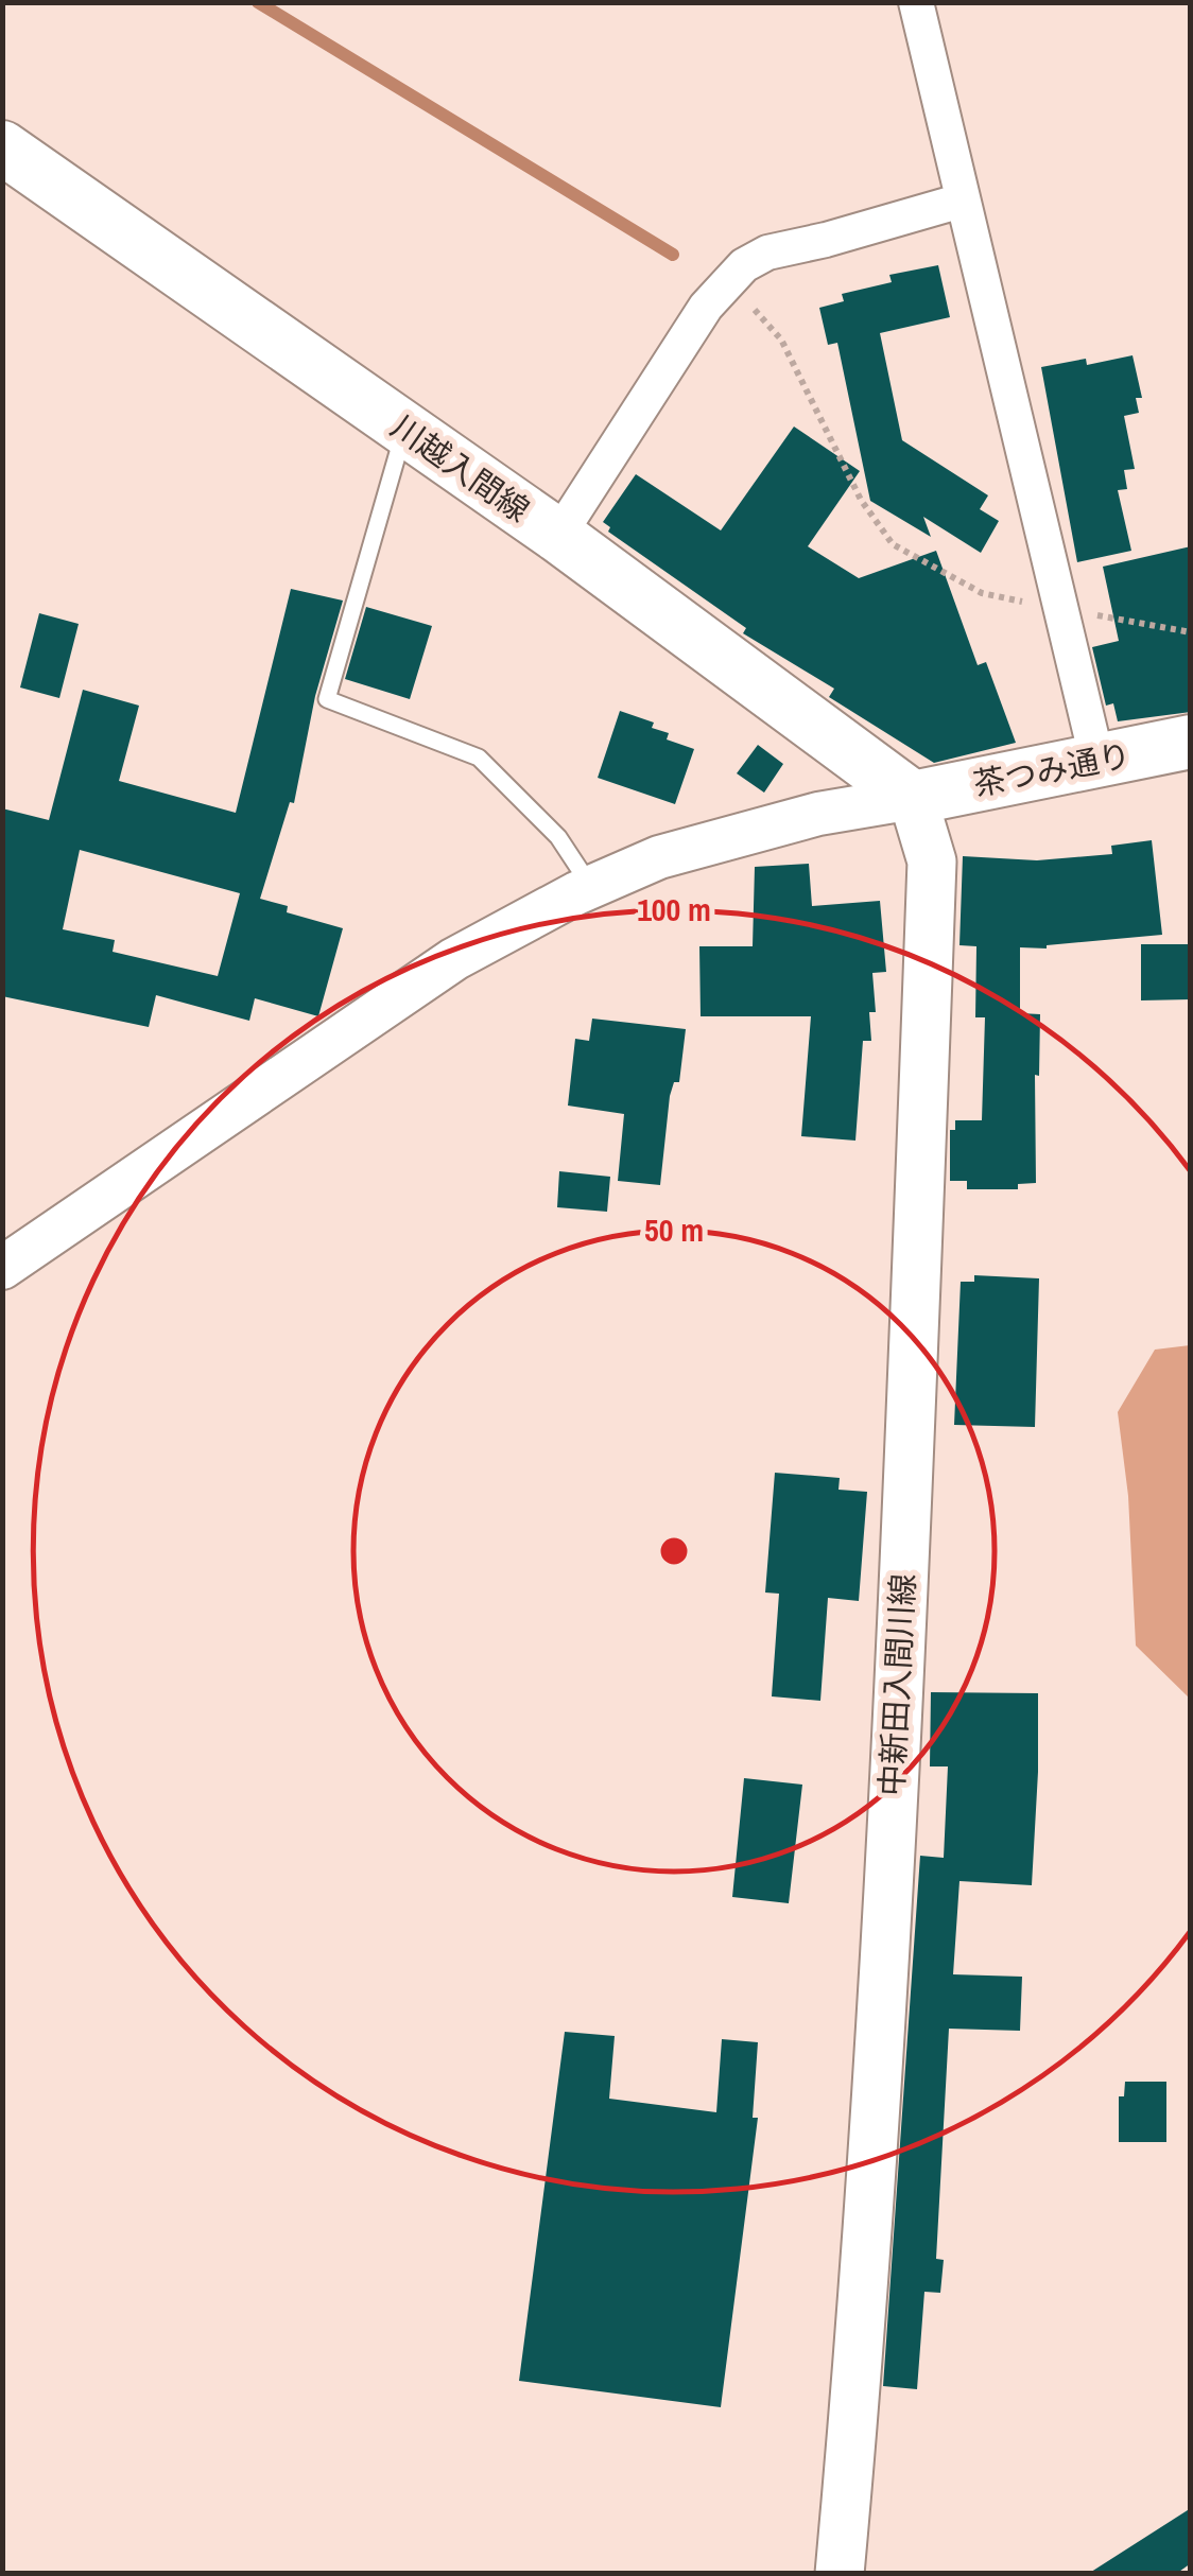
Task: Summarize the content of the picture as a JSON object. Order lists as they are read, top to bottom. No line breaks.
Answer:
{"streets":{"main road":["川越入間線","茶つみ通り","中新田入間川線"]},"crossings":[["川越入間線","茶つみ通り"],["川越入間線","中新田入間川線"],["茶つみ通り","中新田入間川線"]],"rings":["100 m","50 m"]}
